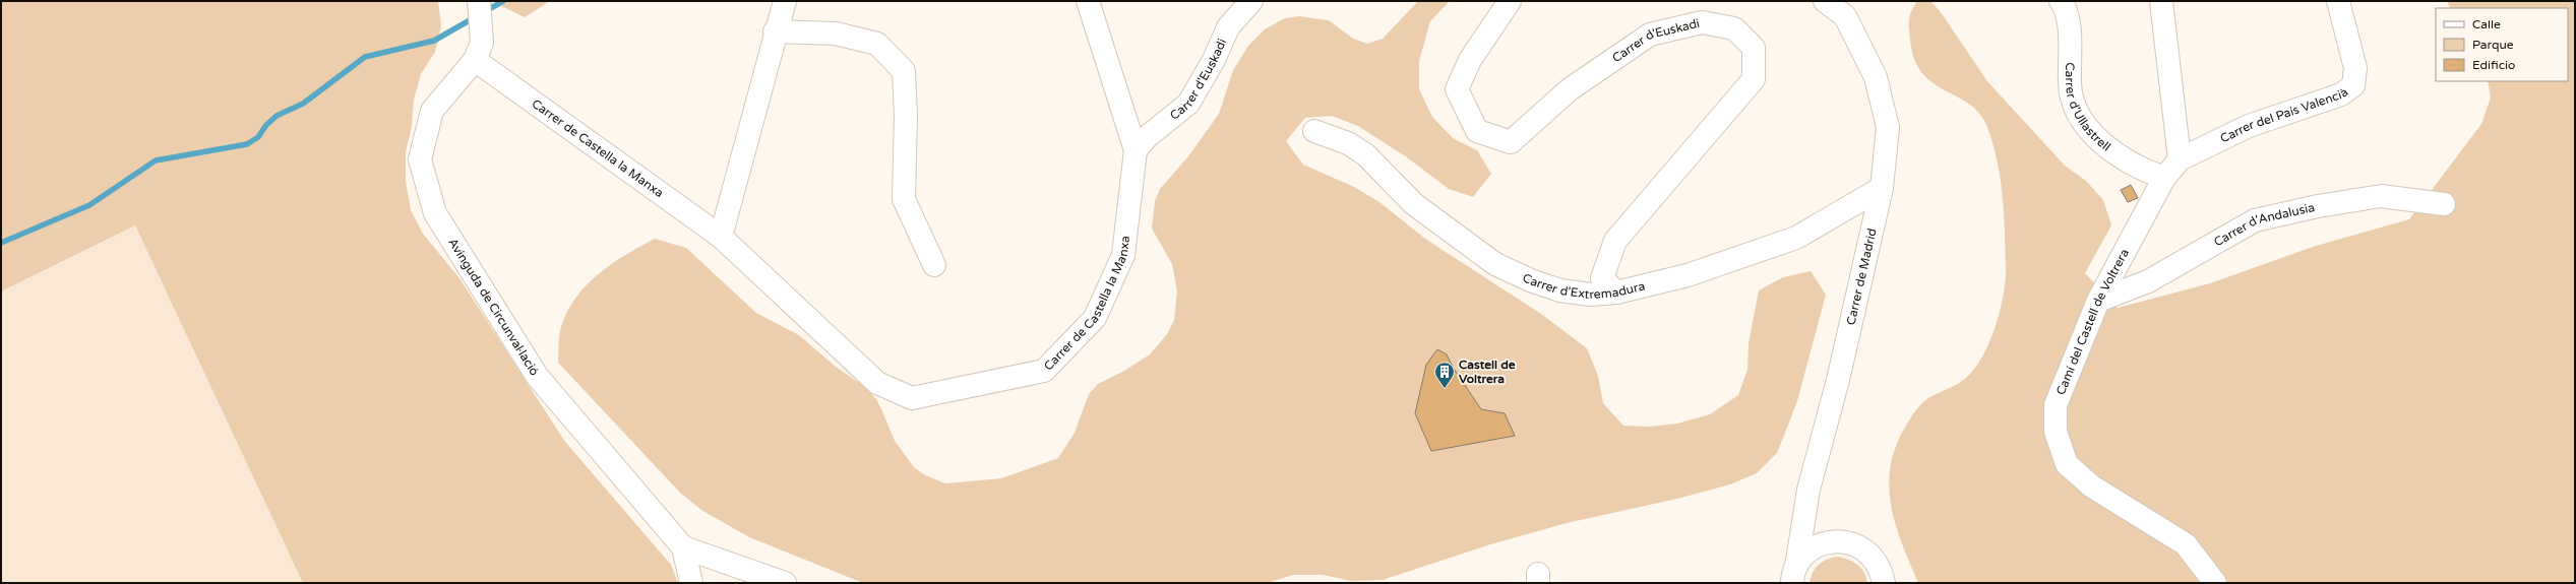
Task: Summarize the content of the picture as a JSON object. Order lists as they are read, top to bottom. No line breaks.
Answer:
{"streets":{"street":["Carrer d'Euskadi","Carrer d'Ullastrell","Carrer del País Valencià","Carrer de Castella la Manxa","Carrer d'Andalusia","Carrer de Madrid","Carrer d'Extremadura","Avinguda de Circunval·lació","Camí del Castell de Voltrera"]},"crossings":[["Carrer d'Euskadi","Carrer de Castella la Manxa"],["Carrer d'Euskadi","Carrer d'Extremadura"],["Carrer d'Ullastrell","Camí del Castell de Voltrera"],["Carrer del País Valencià","Camí del Castell de Voltrera"],["Carrer de Castella la Manxa","Avinguda de Circunval·lació"],["Carrer d'Andalusia","Camí del Castell de Voltrera"],["Carrer de Madrid","Carrer d'Extremadura"]],"places":{"building":["Castell de Voltrera"]},"legend":["Calle","Parque","Edificio"]}
